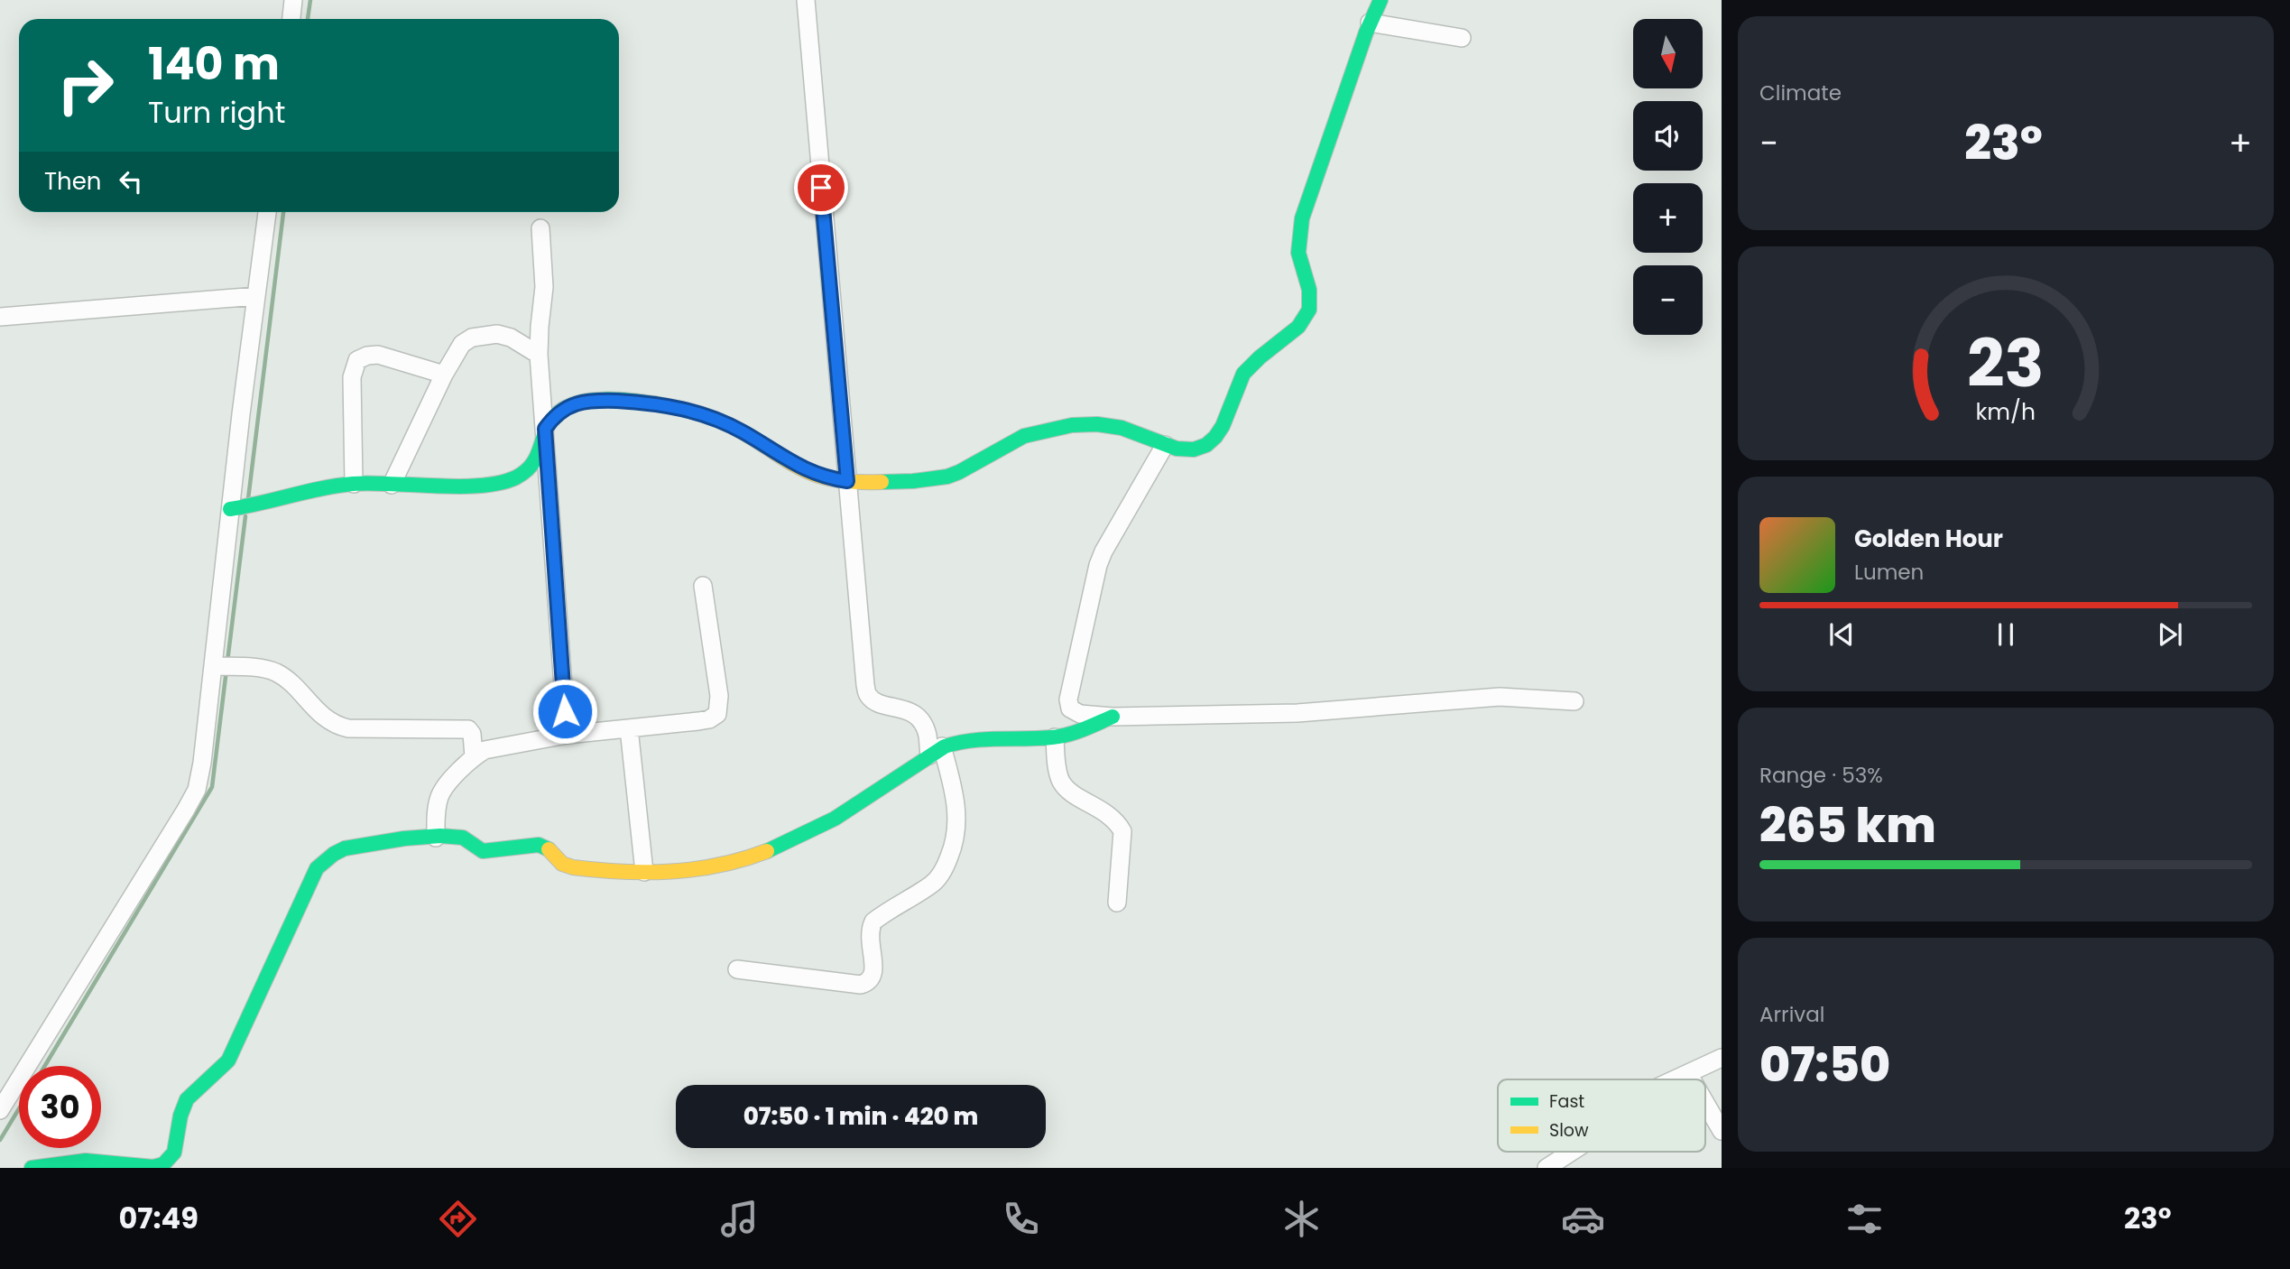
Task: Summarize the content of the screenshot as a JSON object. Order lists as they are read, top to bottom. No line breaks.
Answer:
{"legend":["Fast","Slow"],"north":"bottom","page":{"tile":["Climate",["Range · 53%","265 km"],["Arrival","07:50"]],"map_buttons":["+","−"],"turn":["140 m","Turn right"],"heat":["−","23°","+"],"then":"Then","song":["Golden Hour","Lumen"],"limit":"30","trip":"07:50 · 1 min · 420 m","tabs":["07:49","23°"],"gauge":["23","km/h"]}}
